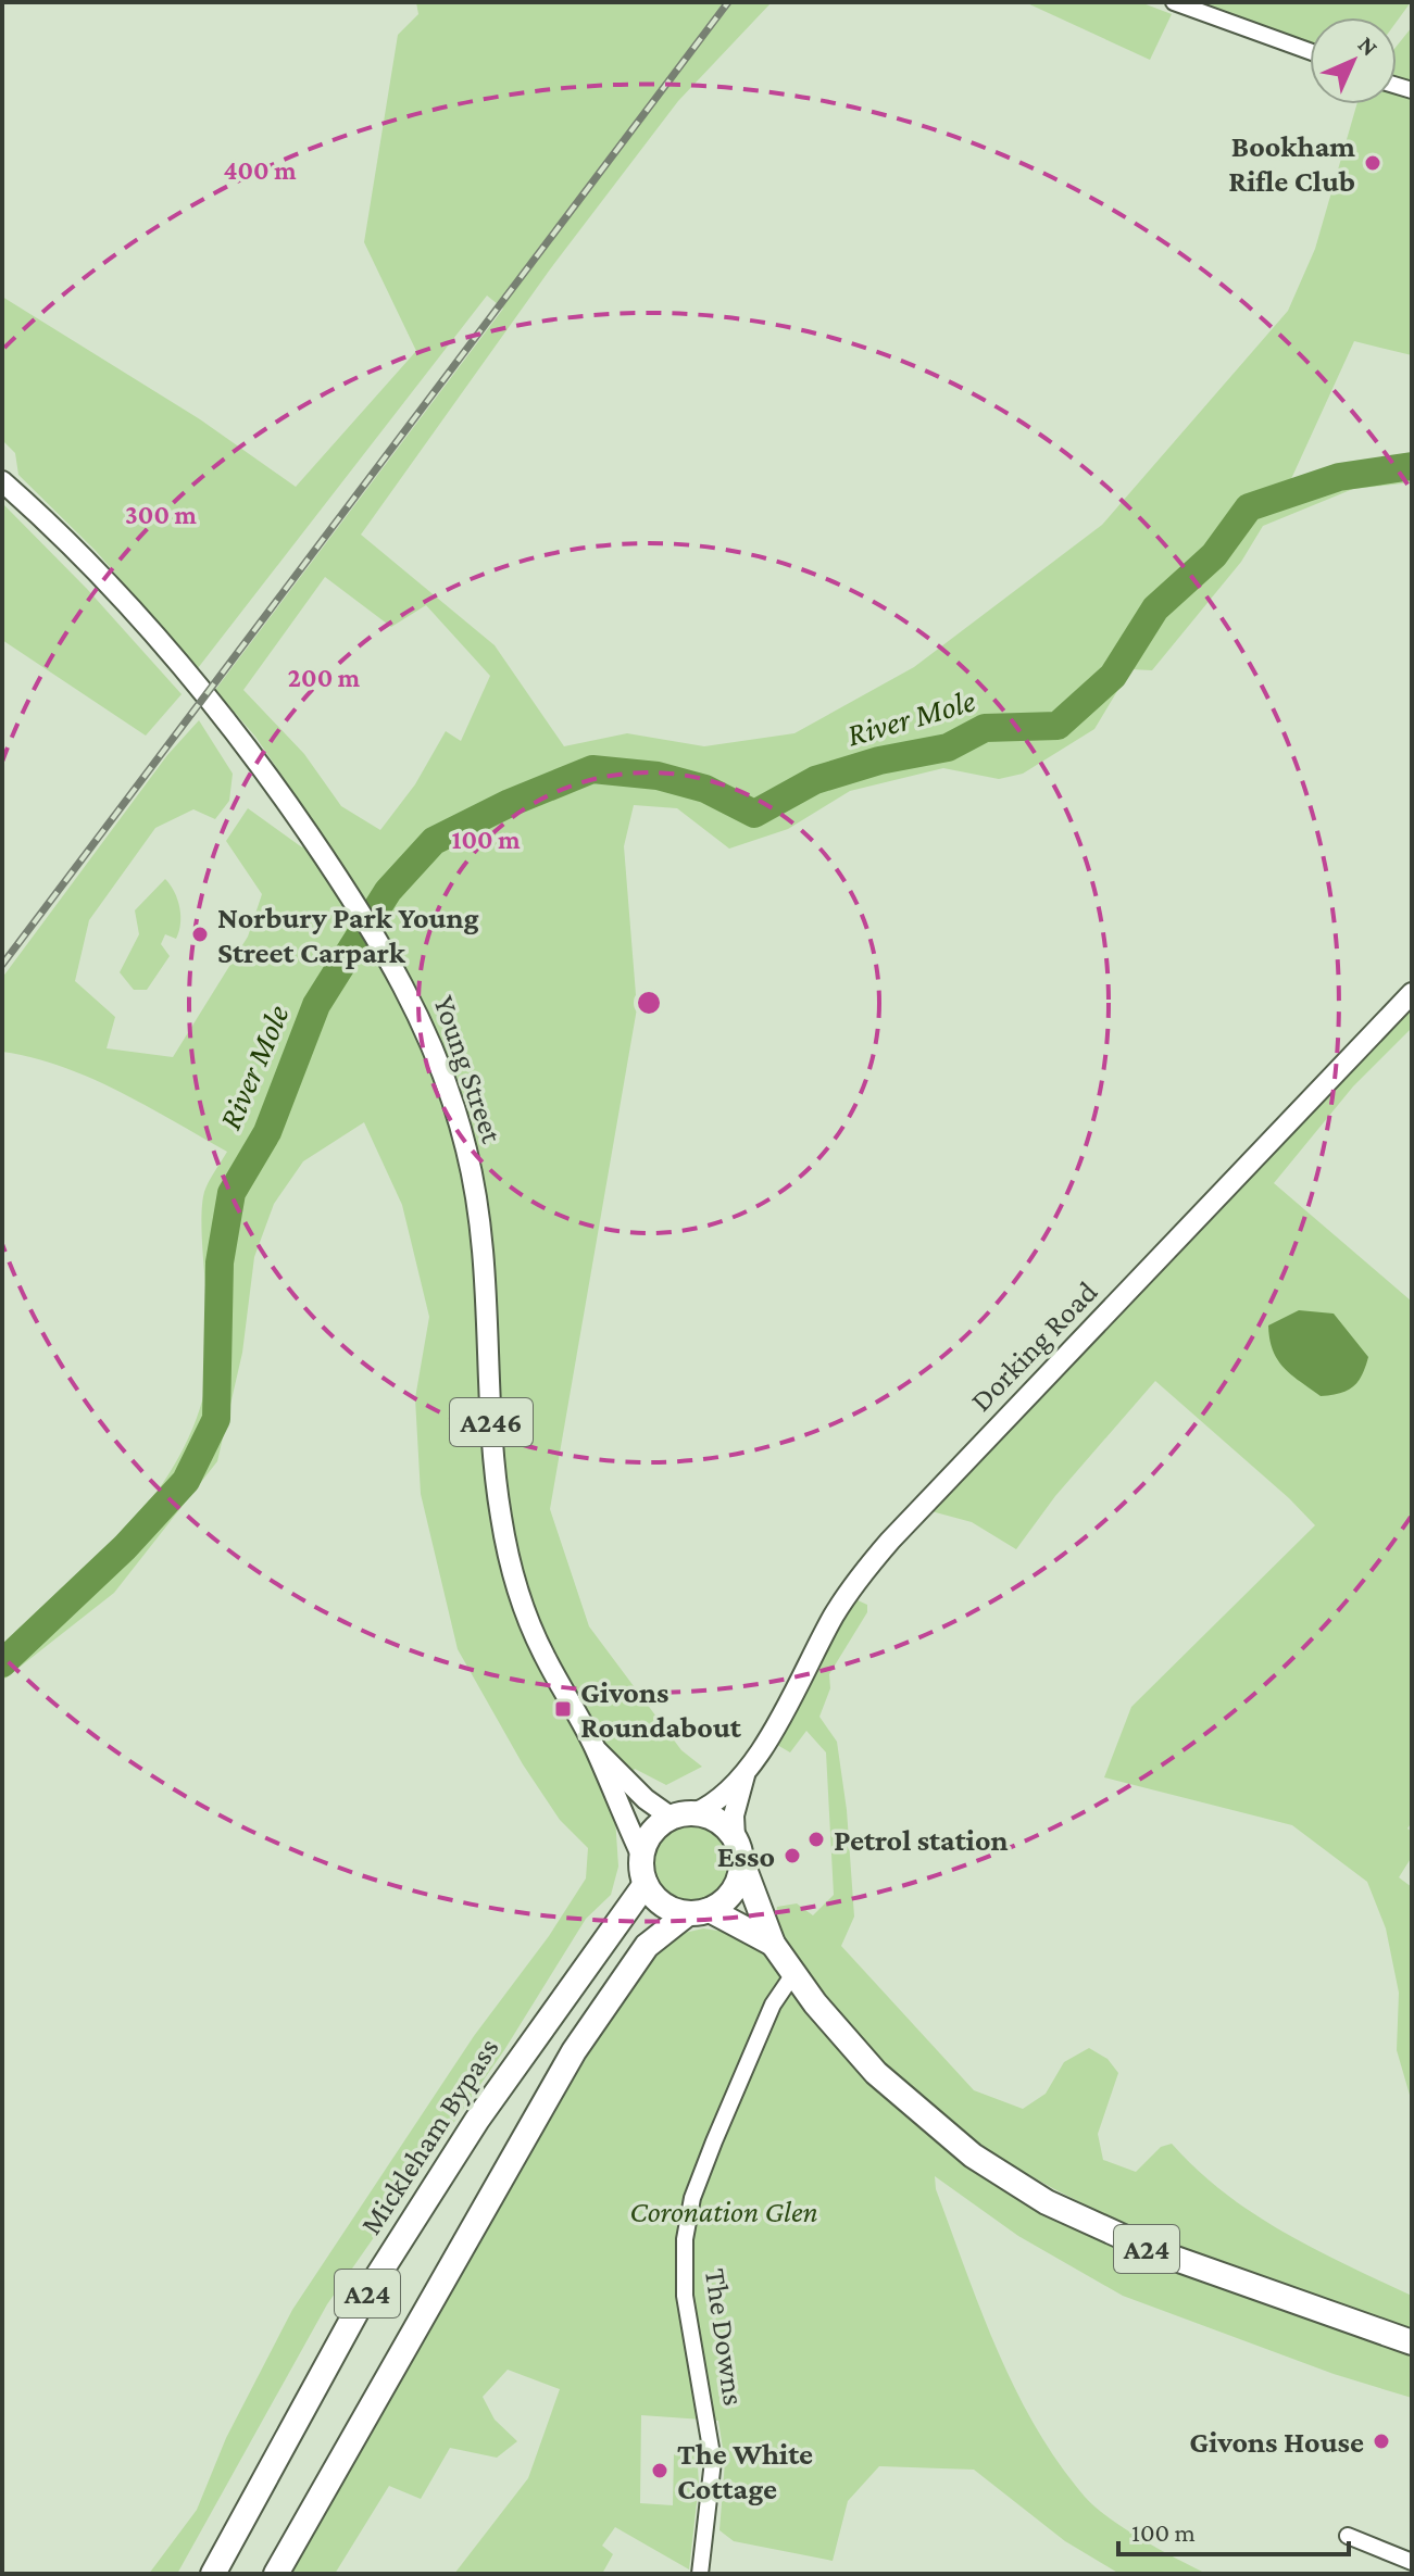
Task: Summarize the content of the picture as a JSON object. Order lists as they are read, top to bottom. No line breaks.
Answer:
{"streets":{"highway":["Mickleham Bypass","A24"],"main road":["Young Street","Dorking Road","A246"],"street":["The Downs"]},"crossings":[["Young Street","Dorking Road"],["Young Street","Mickleham Bypass"],["Young Street","A24"],["Dorking Road","Mickleham Bypass"],["Dorking Road","A24"],["Mickleham Bypass","A24"],["A24","The Downs"]],"water":["River Mole"],"parks":["Coronation Glen"],"places":{"other":["Bookham Rifle Club","Norbury Park Young Street Carpark","Petrol station","Esso","Givons House","The White Cottage"],"transit":["Givons Roundabout"]},"scale_bar":"100 m","north":"top right","rings":["400 m","300 m","200 m","100 m"]}
